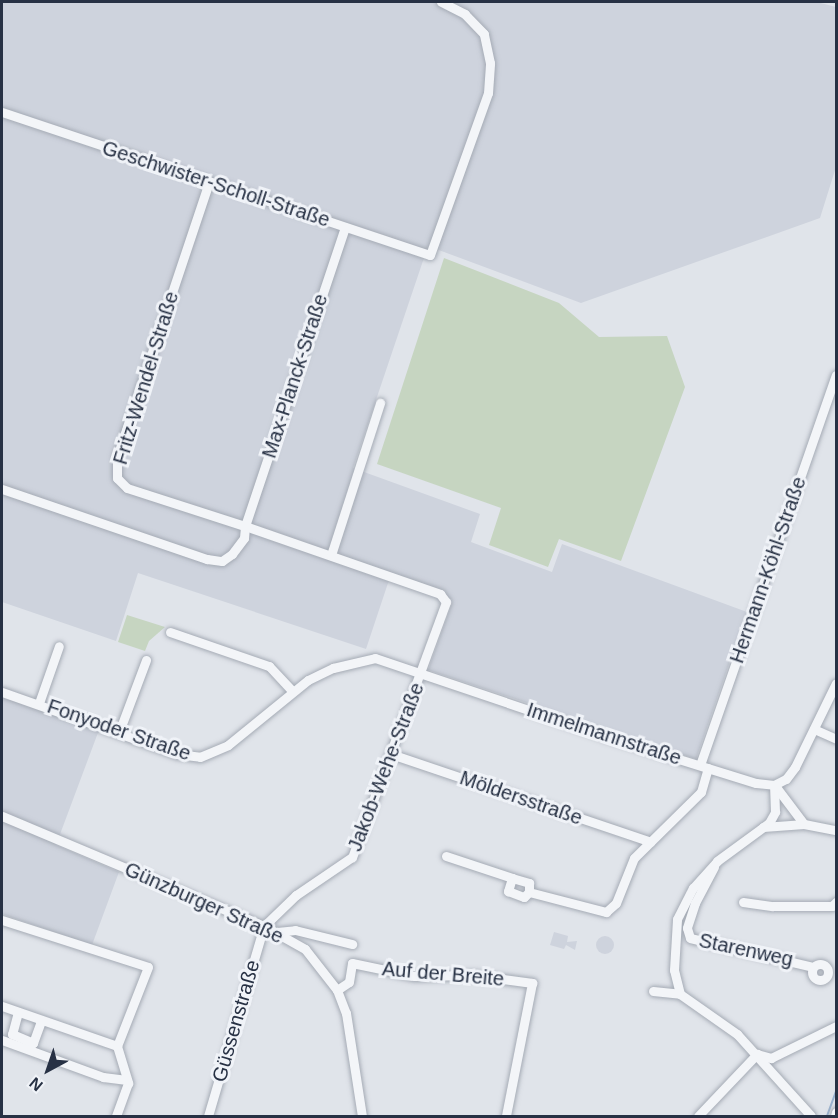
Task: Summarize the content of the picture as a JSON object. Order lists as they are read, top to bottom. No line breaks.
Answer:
{"streets":{"street":["Geschwister-Scholl-Straße","Max-Planck-Straße","Fritz-Wendel-Straße","Hermann-Köhl-Straße","Fonyoder Straße","Immelmannstraße","Jakob-Wehe-Straße","Möldersstraße","Günzburger Straße","Starenweg","Auf der Breite","Güssenstraße"]},"crossings":[["Geschwister-Scholl-Straße","Max-Planck-Straße"],["Geschwister-Scholl-Straße","Fritz-Wendel-Straße"],["Max-Planck-Straße","Fritz-Wendel-Straße"],["Fritz-Wendel-Straße","Jakob-Wehe-Straße"],["Hermann-Köhl-Straße","Immelmannstraße"],["Hermann-Köhl-Straße","Möldersstraße"],["Fonyoder Straße","Immelmannstraße"],["Fonyoder Straße","Jakob-Wehe-Straße"],["Immelmannstraße","Jakob-Wehe-Straße"],["Jakob-Wehe-Straße","Möldersstraße"],["Jakob-Wehe-Straße","Günzburger Straße"],["Jakob-Wehe-Straße","Güssenstraße"],["Günzburger Straße","Auf der Breite"],["Günzburger Straße","Güssenstraße"]],"north":"bottom left"}
